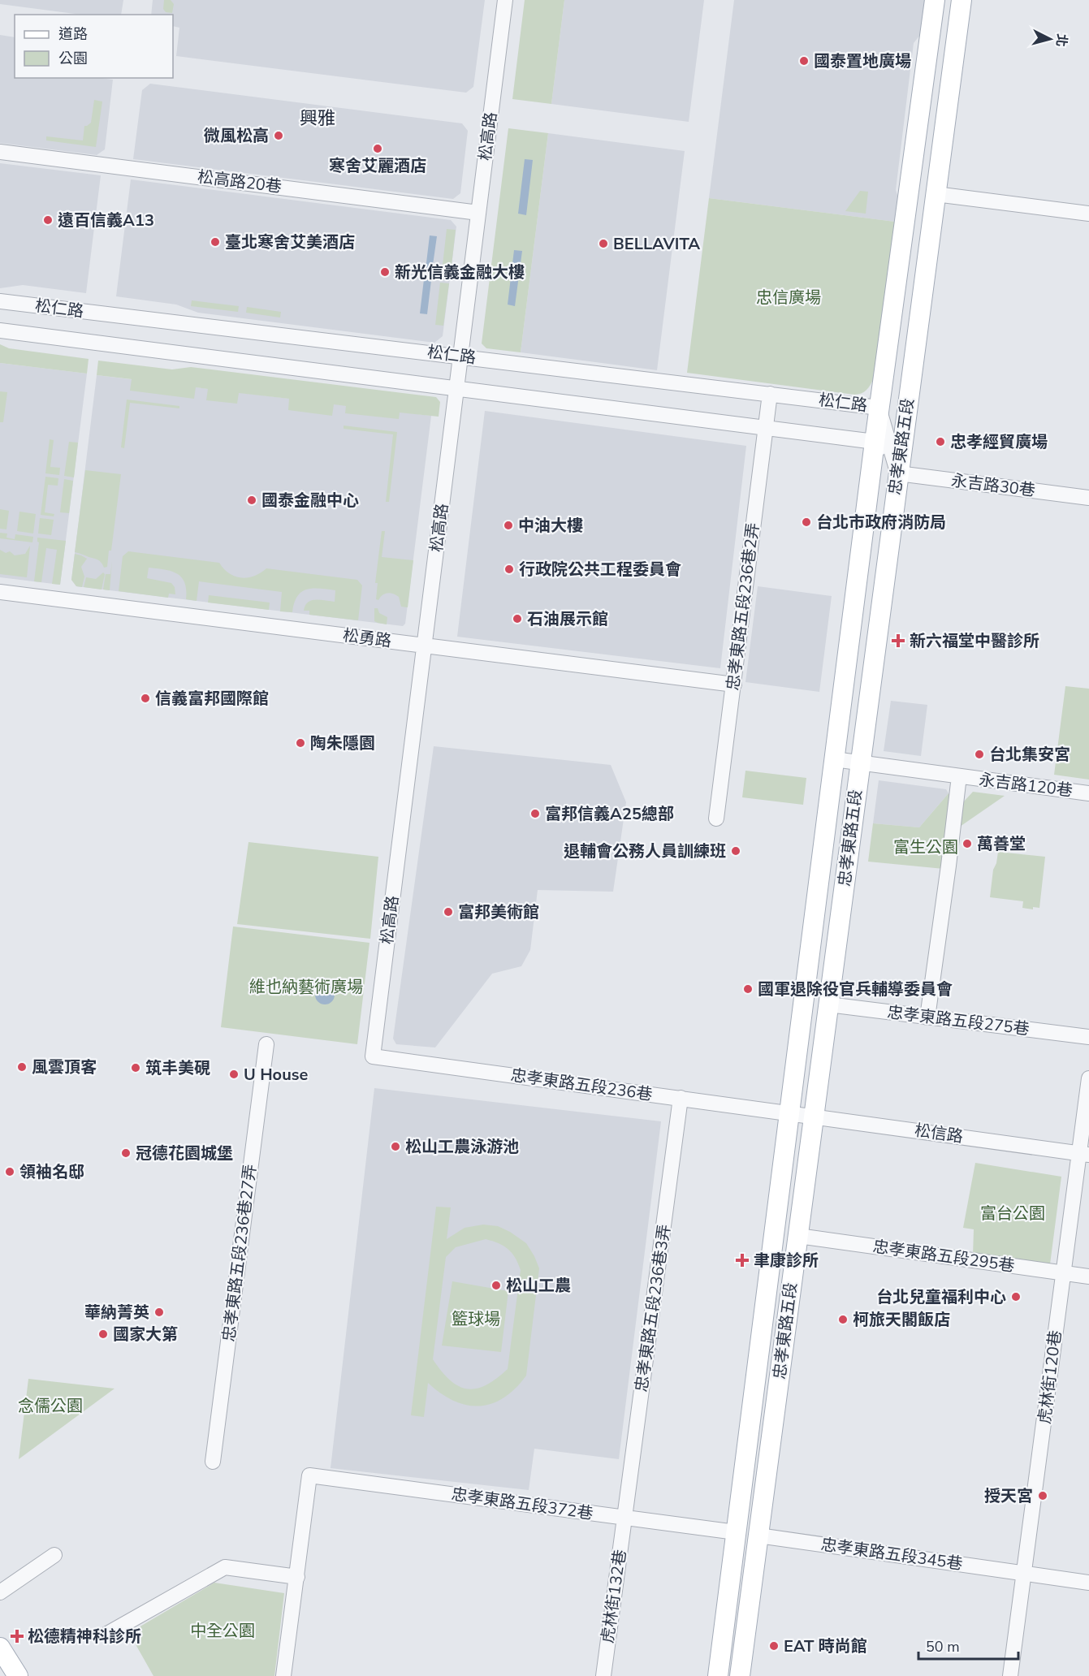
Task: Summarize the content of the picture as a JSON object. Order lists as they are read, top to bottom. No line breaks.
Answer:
{"streets":{"main road":["忠孝東路五段"],"street":["松高路","松高路20巷","松仁路","永吉路30巷","忠孝東路五段236巷2弄","松勇路","永吉路120巷","忠孝東路五段275巷","忠孝東路五段236巷","松信路","忠孝東路五段236巷27弄","忠孝東路五段295巷","忠孝東路五段236巷3弄","虎林街120巷","忠孝東路五段372巷","忠孝東路五段345巷","虎林街132巷"]},"crossings":[["松高路","松高路20巷"],["松高路","松仁路"],["松高路","松勇路"],["松高路","忠孝東路五段236巷"],["松仁路","忠孝東路五段"],["松仁路","永吉路30巷"],["松仁路","忠孝東路五段236巷2弄"],["忠孝東路五段","永吉路30巷"],["忠孝東路五段","永吉路120巷"],["忠孝東路五段","忠孝東路五段275巷"],["忠孝東路五段","忠孝東路五段236巷"],["忠孝東路五段","松信路"],["忠孝東路五段","忠孝東路五段295巷"],["忠孝東路五段","忠孝東路五段372巷"],["忠孝東路五段","忠孝東路五段345巷"],["忠孝東路五段236巷2弄","松勇路"],["忠孝東路五段236巷","松信路"],["忠孝東路五段236巷","忠孝東路五段236巷3弄"],["松信路","虎林街120巷"],["忠孝東路五段295巷","虎林街120巷"],["忠孝東路五段236巷3弄","忠孝東路五段372巷"],["忠孝東路五段236巷3弄","虎林街132巷"],["虎林街120巷","忠孝東路五段345巷"],["忠孝東路五段372巷","虎林街132巷"]],"districts":["興雅"],"parks":["忠信廣場","富生公園","維也納藝術廣場","富台公園","籃球場","念儒公園","中全公園"],"places":{"other":["國泰置地廣場","微風松高","寒舍艾麗酒店","遠百信義A13","臺北寒舍艾美酒店","BELLAVITA","新光信義金融大樓","忠孝經貿廣場","國泰金融中心","台北市政府消防局","中油大樓","行政院公共工程委員會","石油展示館","信義富邦國際館","陶朱隱園","台北集安宮","富邦信義A25總部","萬善堂","退輔會公務人員訓練班","富邦美術館","國軍退除役官兵輔導委員會","風雲頂客","筑丰美硯","U House","松山工農泳游池","冠德花園城堡","領袖名邸","松山工農","台北兒童福利中心","華納菁英","柯旅天閣飯店","國家大第","授天宮","EAT 時尚館"],"health":["新六福堂中醫診所","聿康診所","松德精神科診所"]},"legend":["道路","公園"],"scale_bar":"50 m","north":"right"}
